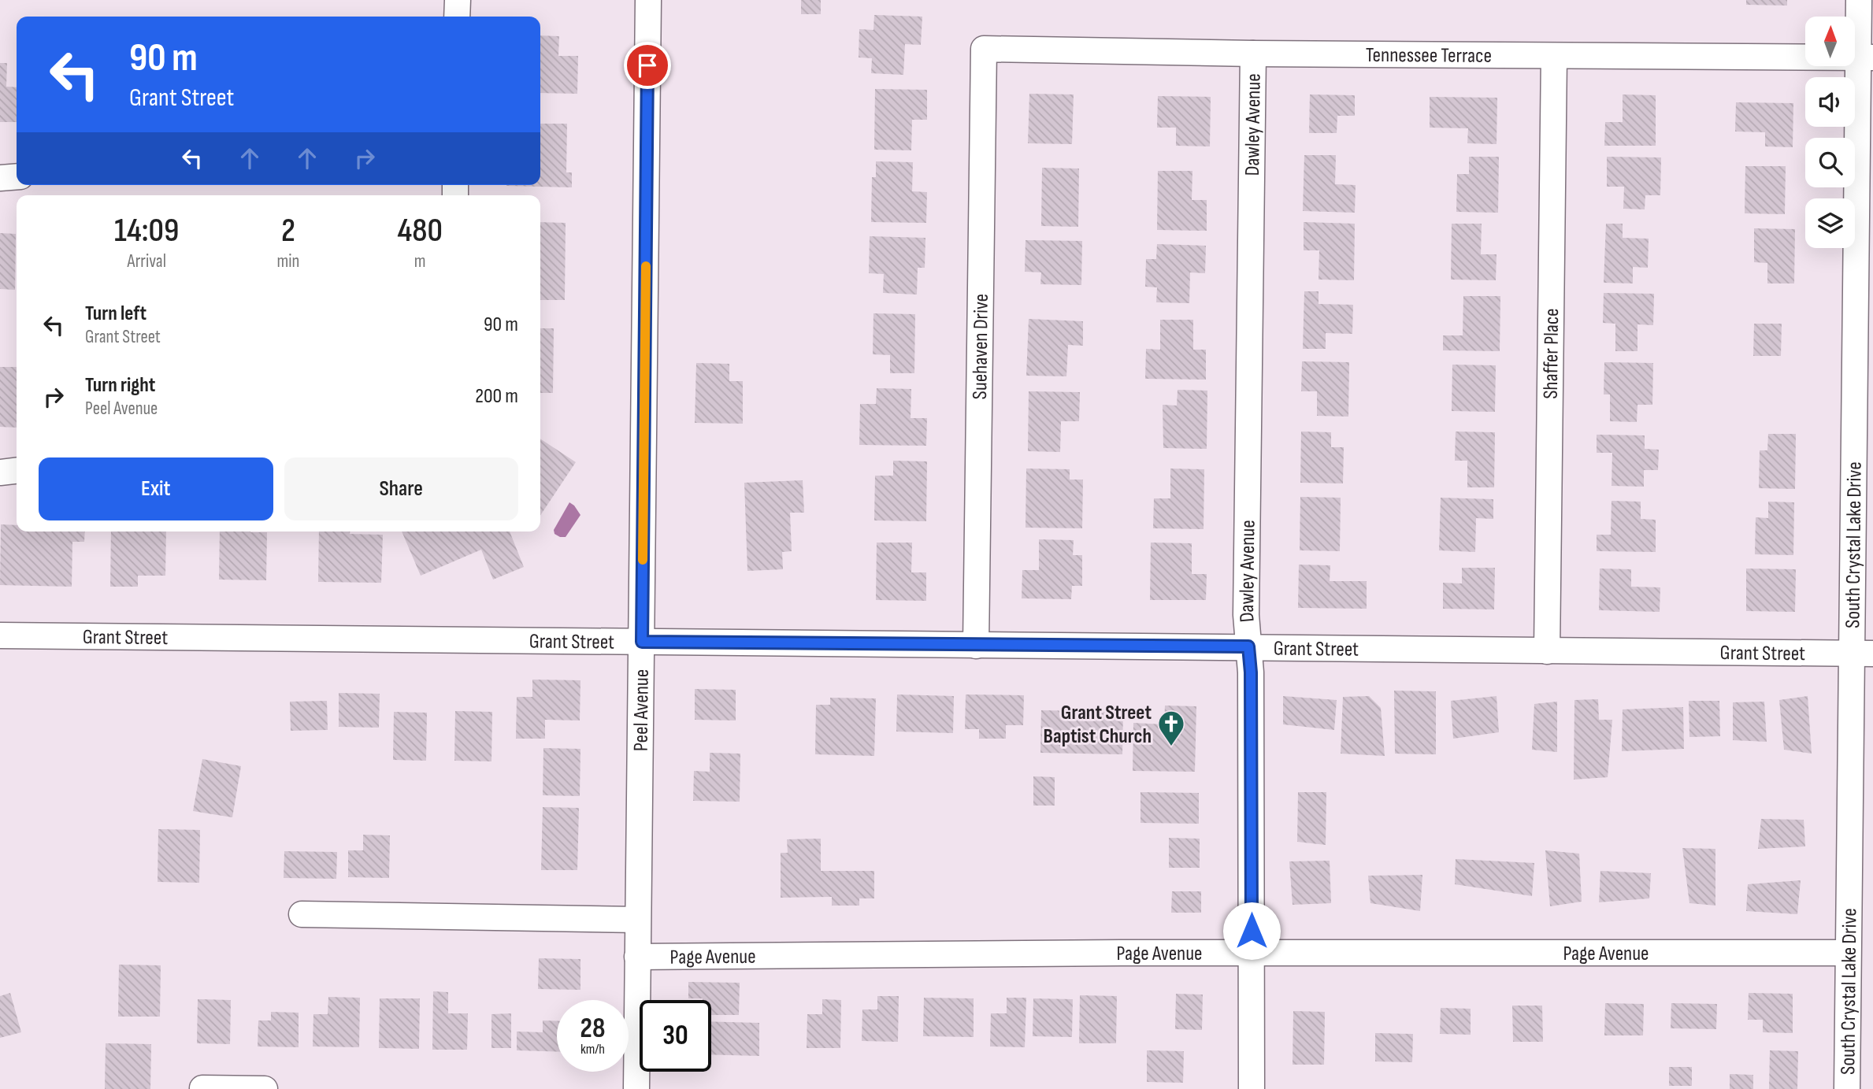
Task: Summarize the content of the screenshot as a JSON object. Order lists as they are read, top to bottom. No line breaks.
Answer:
{"streets":{"street":["Tennessee Terrace","Dawley Avenue","Suehaven Drive","Shaffer Place","South Crystal Lake Drive","Grant Street","Peel Avenue","Page Avenue"]},"crossings":[["Tennessee Terrace","Dawley Avenue"],["Tennessee Terrace","Suehaven Drive"],["Tennessee Terrace","Shaffer Place"],["Tennessee Terrace","South Crystal Lake Drive"],["Dawley Avenue","Grant Street"],["Dawley Avenue","Page Avenue"],["Suehaven Drive","Grant Street"],["Shaffer Place","Grant Street"],["South Crystal Lake Drive","Grant Street"],["South Crystal Lake Drive","Page Avenue"],["Grant Street","Peel Avenue"],["Peel Avenue","Page Avenue"]],"places":{"church":["Grant Street Baptist Church"]},"north":"top","page":{"turn":["90 m","Grant Street"],"eta":["14:09","Arrival","2","min","480","m"],"list":[{"name":"Turn left","note":"Grant Street","value":"90 m"},{"name":"Turn right","note":"Peel Avenue","value":"200 m"}],"buttons":["Exit","Share"],"speed":"28 km/h","limit":"30"}}
